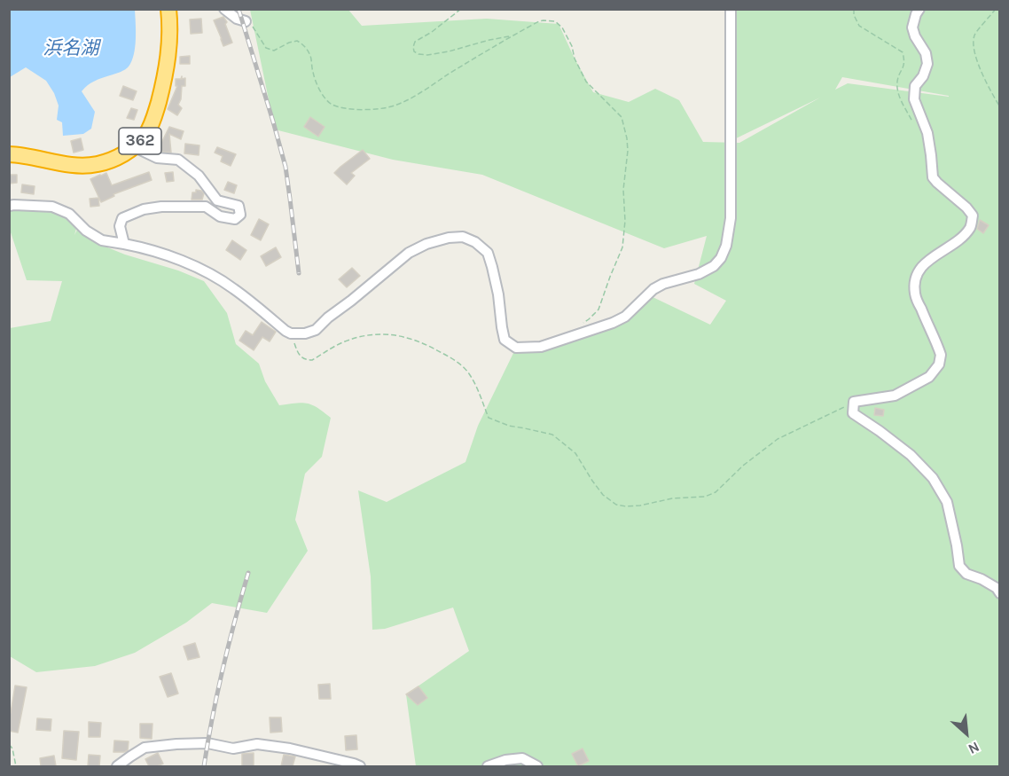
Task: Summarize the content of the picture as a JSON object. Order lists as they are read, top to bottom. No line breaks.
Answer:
{"streets":{"highway":["362"]},"water":["浜名湖"],"north":"bottom right"}
